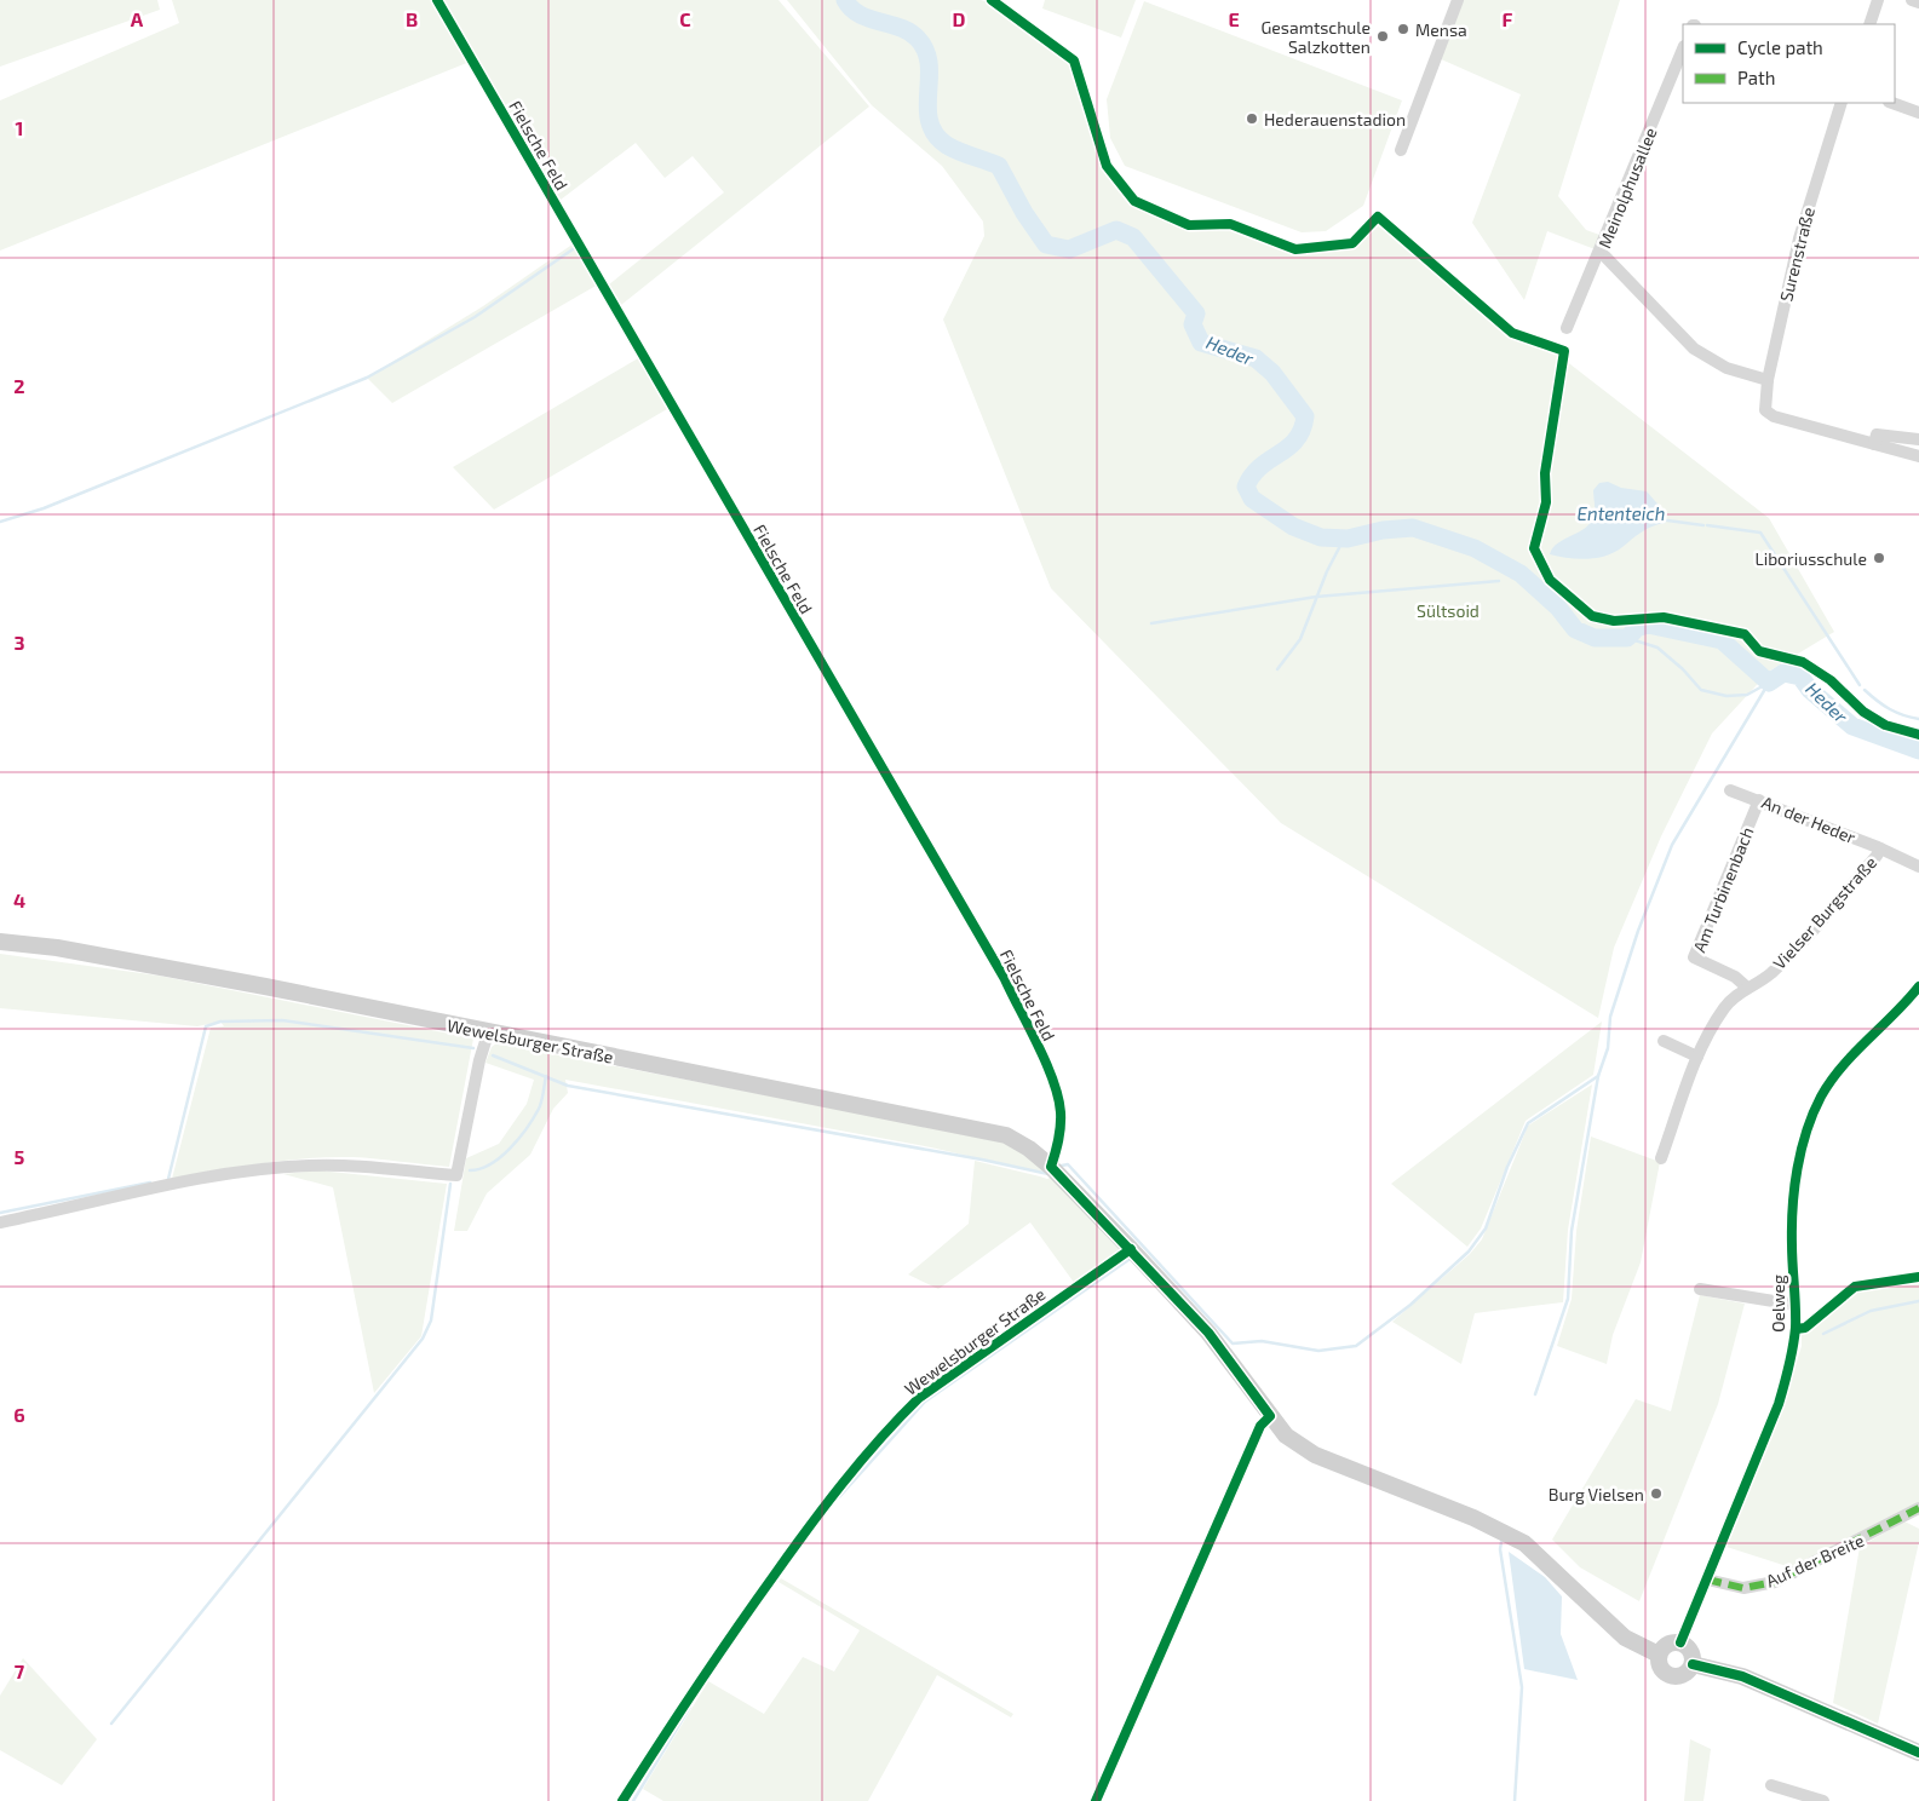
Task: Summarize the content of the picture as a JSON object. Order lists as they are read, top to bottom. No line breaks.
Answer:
{"streets":{"main road":["Wewelsburger Straße"],"street":["Fielsche Feld","Meinolphusallee","Surenstraße","An der Heder","Am Turbinenbach","Vielser Burgstraße","Oelweg","Auf der Breite"]},"crossings":[["Fielsche Feld","Wewelsburger Straße"],["An der Heder","Am Turbinenbach"],["An der Heder","Vielser Burgstraße"],["Am Turbinenbach","Vielser Burgstraße"],["Oelweg","Auf der Breite"]],"water":["Heder","Ententeich"],"parks":["Sültsoid"],"places":["Mensa","Gesamtschule Salzkotten","Hederauenstadion","Liboriusschule","Burg Vielsen"],"legend":["Cycle path","Path"],"grid":{"columns":["A","B","C","D","E","F"],"rows":["1","2","3","4","5","6","7"]}}
